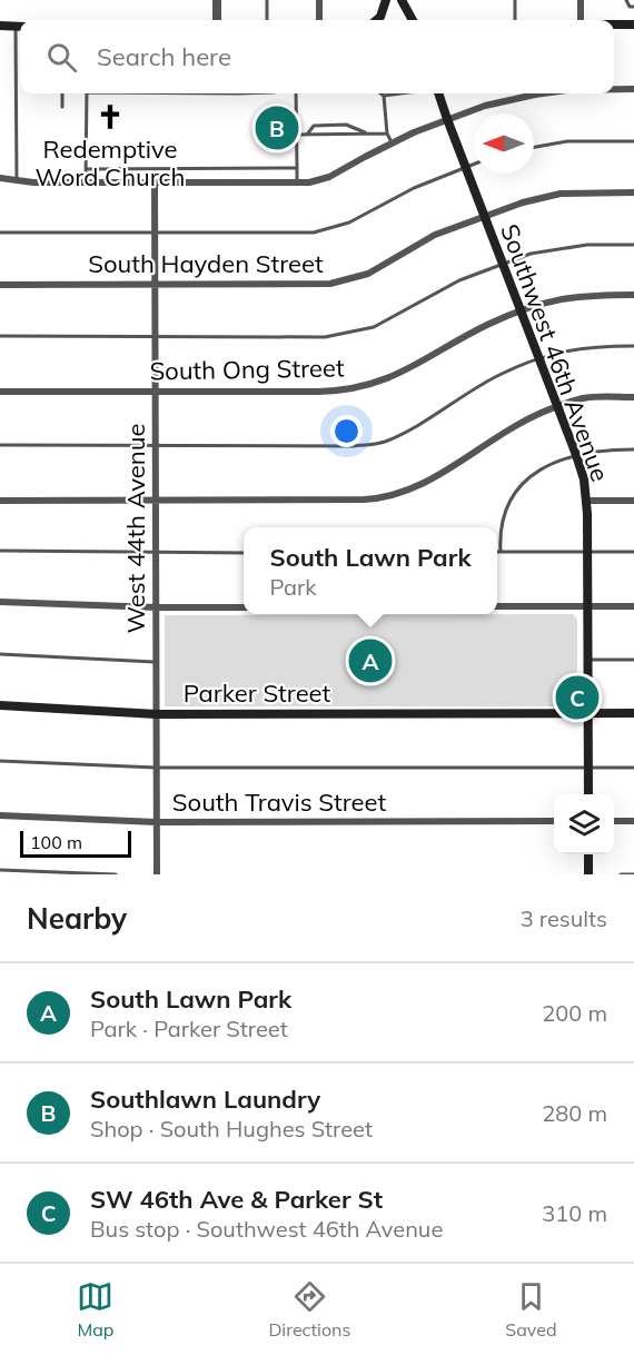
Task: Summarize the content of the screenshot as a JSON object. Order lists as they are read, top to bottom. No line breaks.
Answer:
{"streets":{"main road":["Southwest 46th Avenue","Parker Street"],"street":["South Hayden Street","South Ong Street","West 44th Avenue","South Travis Street"]},"crossings":[["South Hayden Street","Southwest 46th Avenue"],["South Hayden Street","West 44th Avenue"],["Southwest 46th Avenue","South Ong Street"],["Southwest 46th Avenue","Parker Street"],["South Ong Street","West 44th Avenue"],["West 44th Avenue","Parker Street"],["West 44th Avenue","South Travis Street"]],"places":{"church":["Redemptive Word Church"]},"scale_bar":"100 m","north":"left","page":{"search":"Search here","pins":["B","A","C"],"popup":["South Lawn Park","Park"],"scale":"100 m","heading":["Nearby","3 results"],"list":[{"mark":"A","name":"South Lawn Park","note":"Park · Parker Street","value":"200 m"},{"mark":"B","name":"Southlawn Laundry","note":"Shop · South Hughes Street","value":"280 m"},{"mark":"C","name":"SW 46th Ave & Parker St","note":"Bus stop · Southwest 46th Avenue","value":"310 m"}],"nav":["Map","Directions","Saved"]}}
